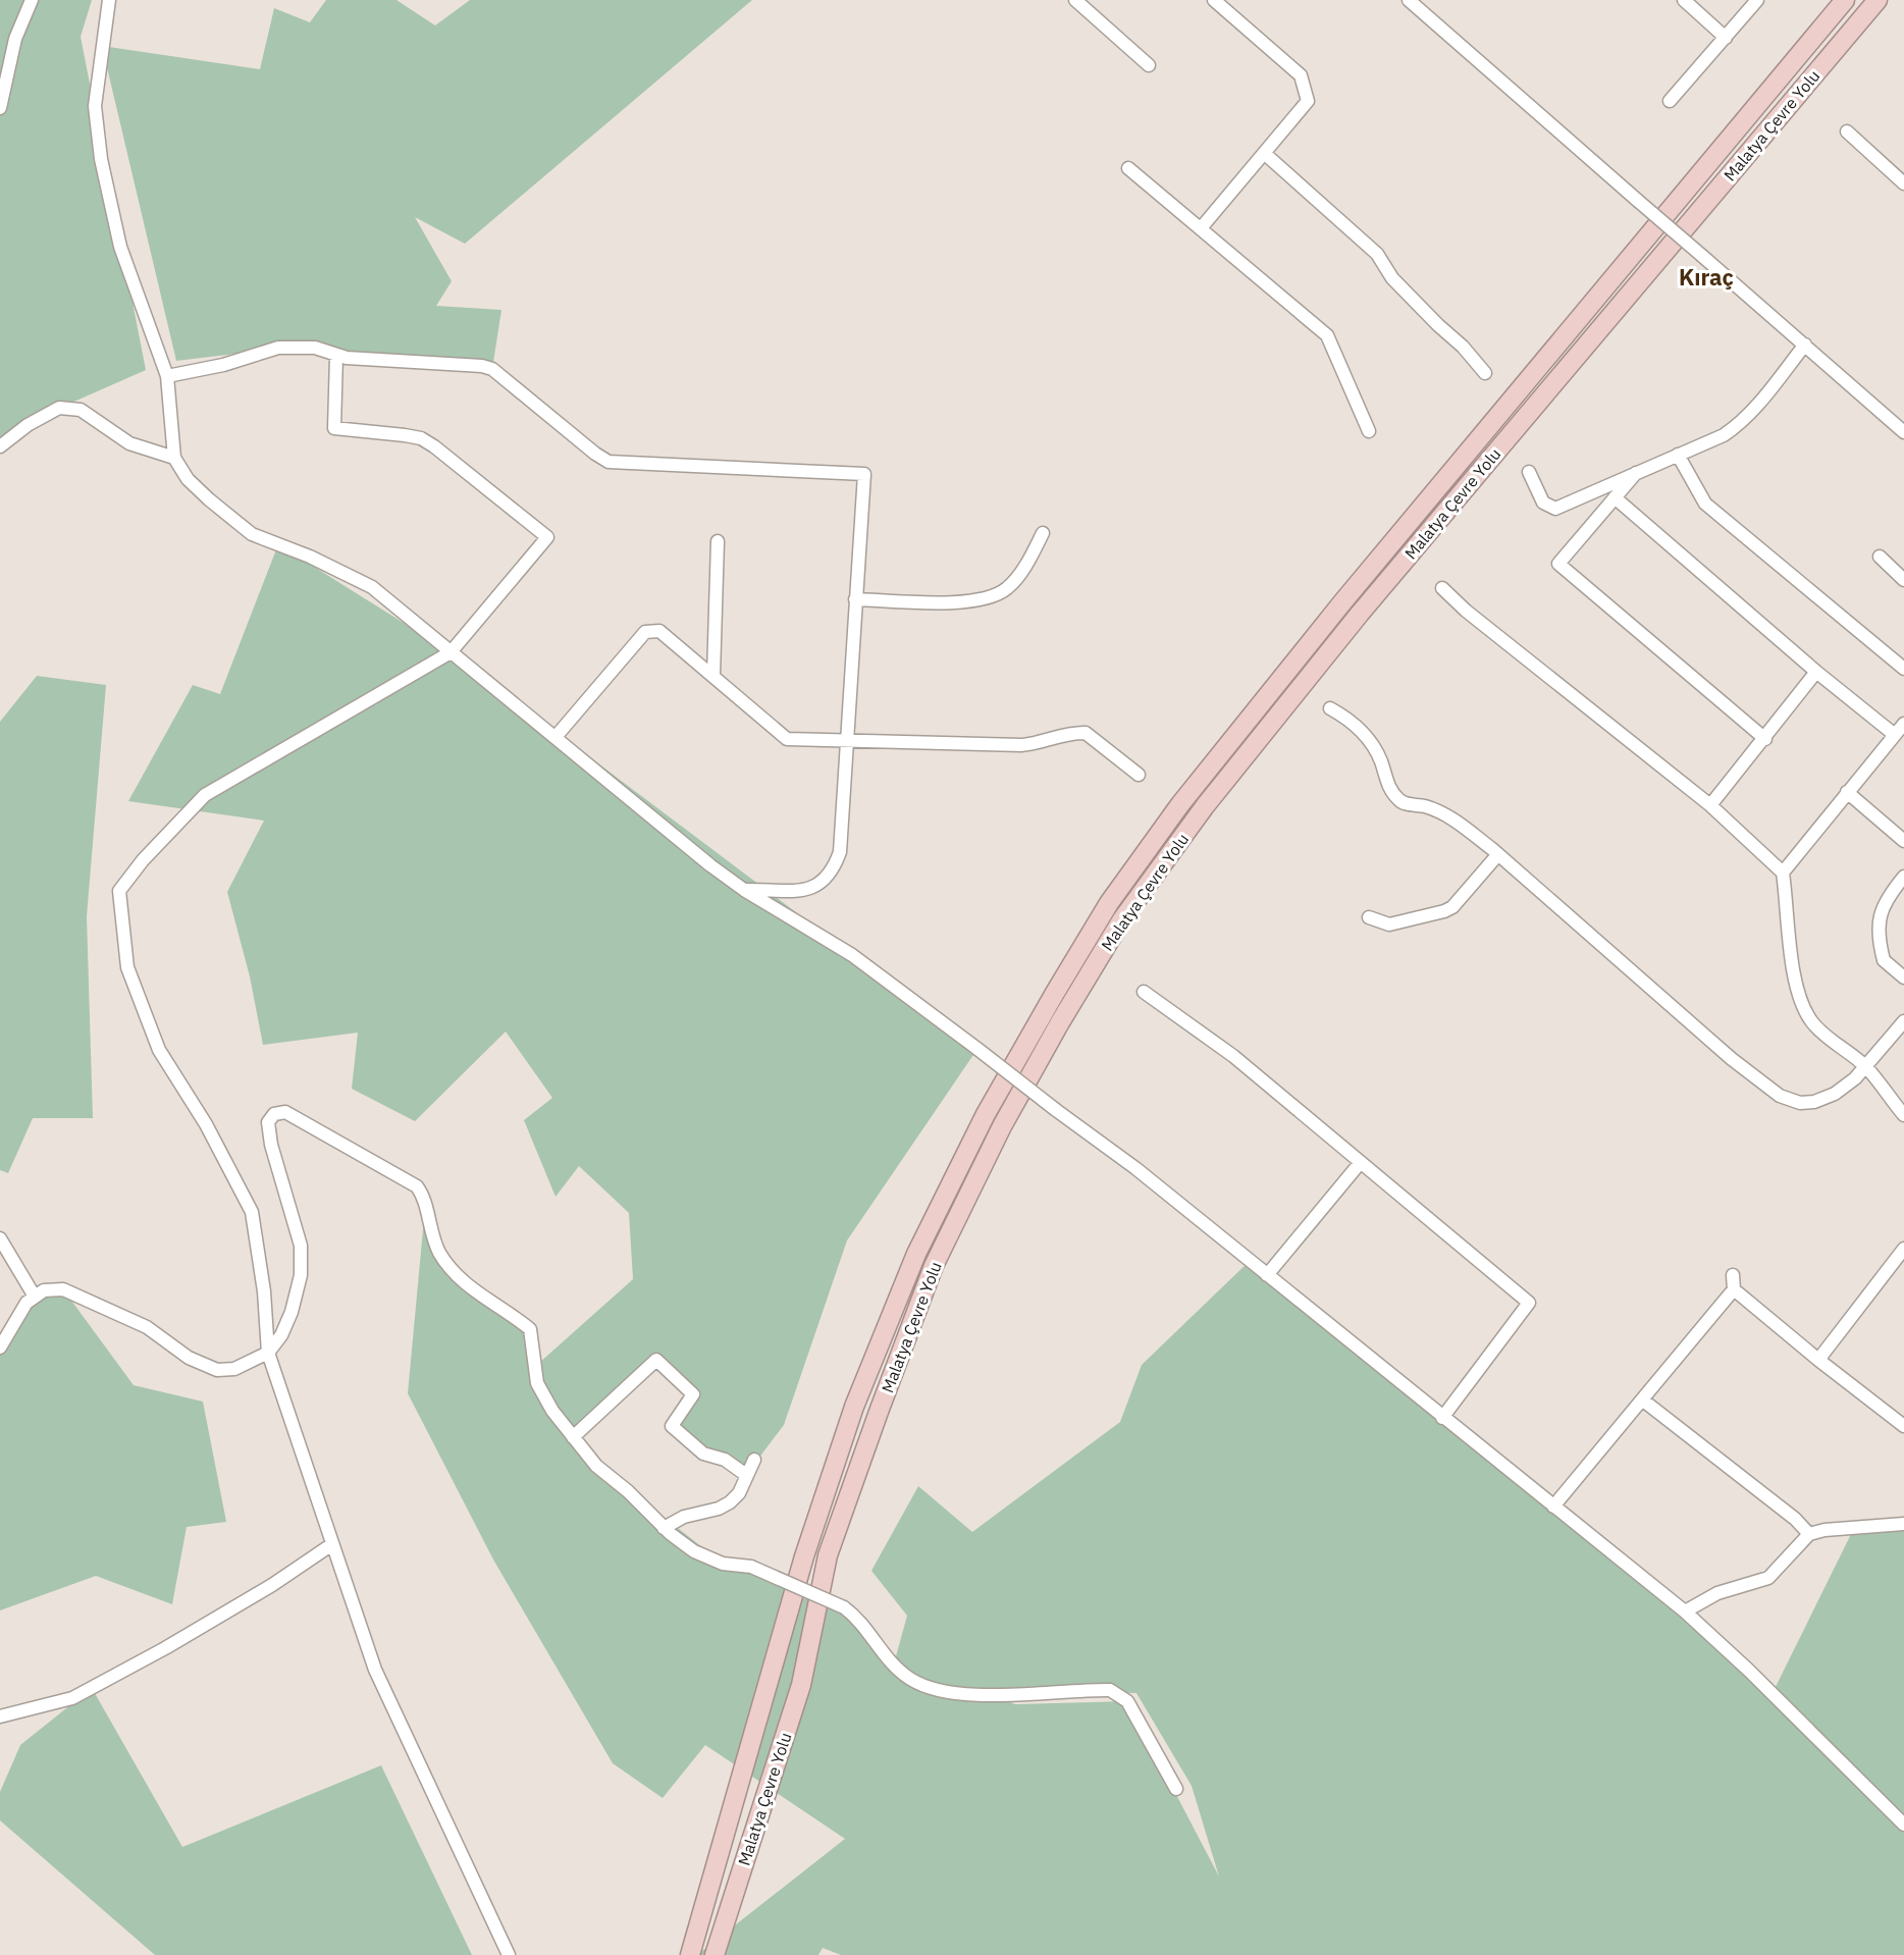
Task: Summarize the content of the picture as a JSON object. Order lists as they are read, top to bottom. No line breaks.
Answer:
{"streets":{"highway":["Malatya Çevre Yolu"]},"districts":["Kıraç"]}
